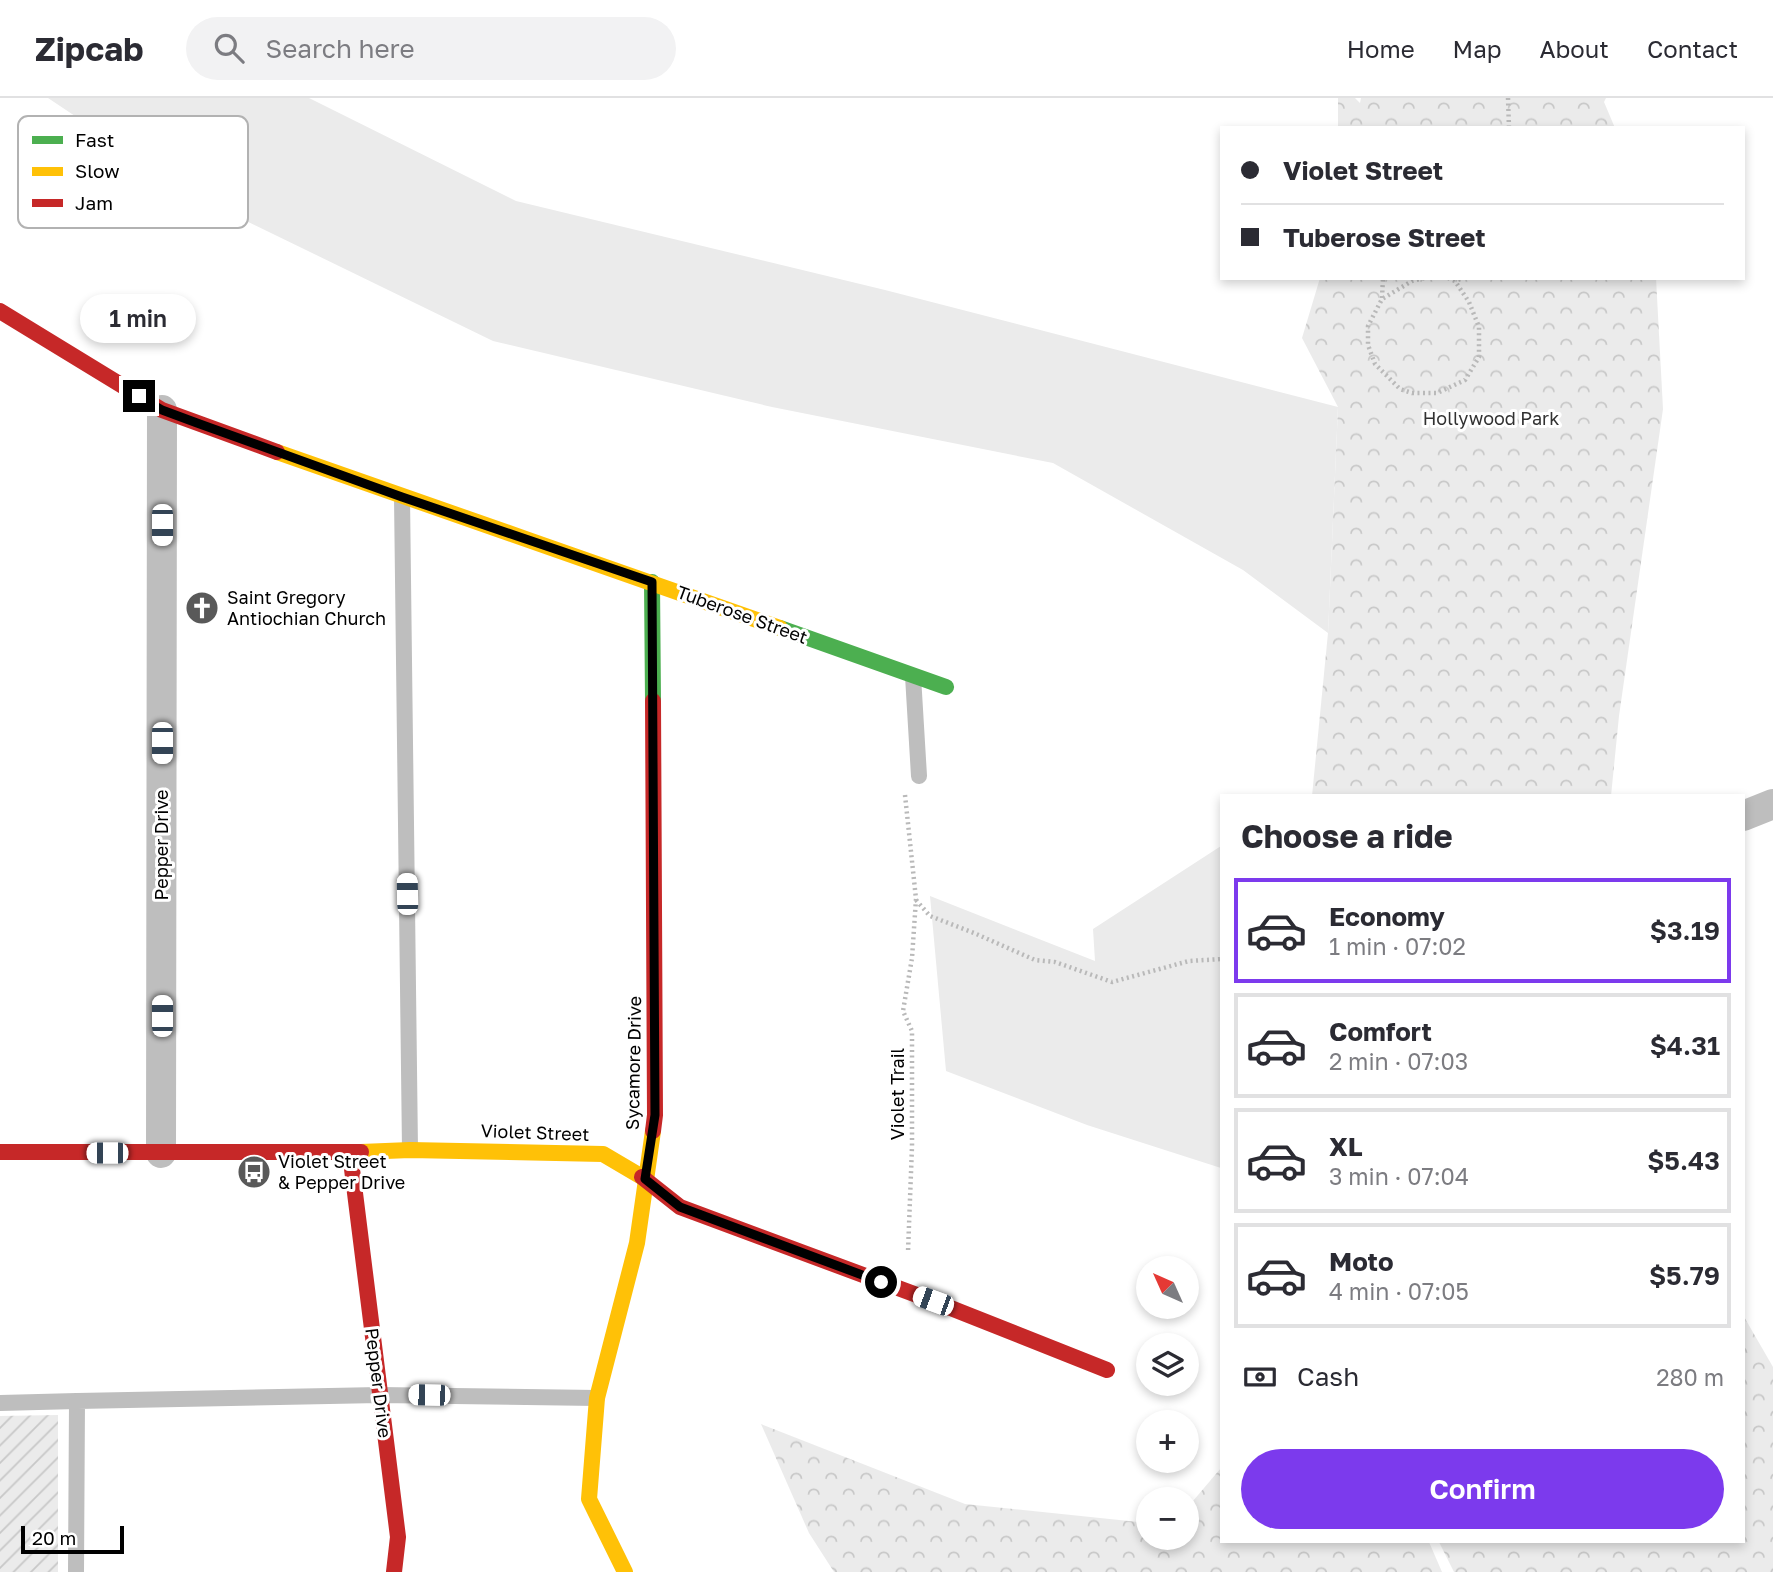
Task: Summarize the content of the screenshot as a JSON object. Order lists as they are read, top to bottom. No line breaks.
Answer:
{"streets":{"street":["Tuberose Street","Pepper Drive","Sycamore Drive","Violet Street"],"path":["Violet Trail"]},"crossings":[["Tuberose Street","Pepper Drive"],["Tuberose Street","Sycamore Drive"],["Pepper Drive","Violet Street"],["Sycamore Drive","Violet Street"],["Violet Trail","Violet Street"]],"parks":["Hollywood Park"],"places":{"church":["Saint Gregory Antiochian Church"],"bus stop":["Violet Street & Pepper Drive"]},"legend":["Fast","Slow","Jam"],"scale_bar":"20 m","north":"top left","page":{"header":"Zipcab","search":"Search here","nav":["Home","Map","About","Contact"],"banner":["Violet Street","Tuberose Street"],"bubble":"1 min","heading":"Choose a ride","list":[{"name":"Economy","note":"1 min · 07:02","value":"$3.19"},{"name":"Comfort","note":"2 min · 07:03","value":"$4.31"},{"name":"XL","note":"3 min · 07:04","value":"$5.43"},{"name":"Moto","note":"4 min · 07:05","value":"$5.79"}],"map_buttons":["+","−"],"pay":["Cash","280 m"],"buttons":"Confirm","scale":"20 m"}}
